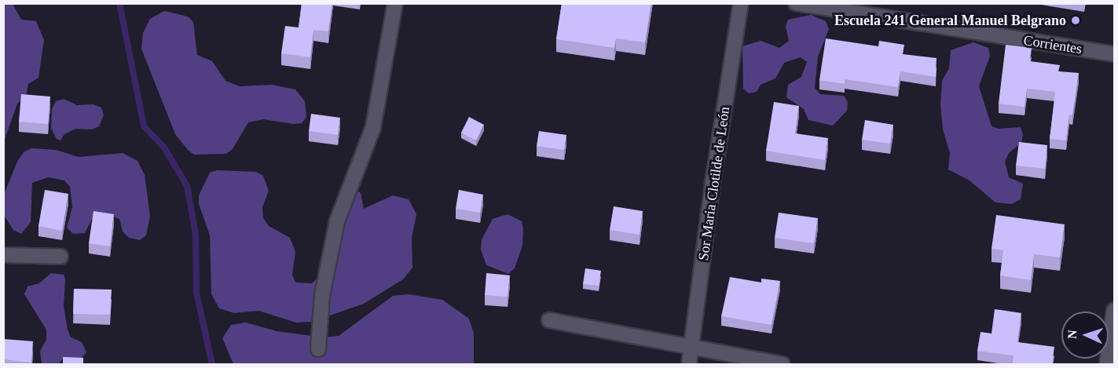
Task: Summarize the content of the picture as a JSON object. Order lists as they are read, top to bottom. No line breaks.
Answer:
{"streets":{"street":["Corrientes","Sor Maria Clotilde de León"]},"places":["Escuela 241 General Manuel Belgrano"],"north":"left"}
